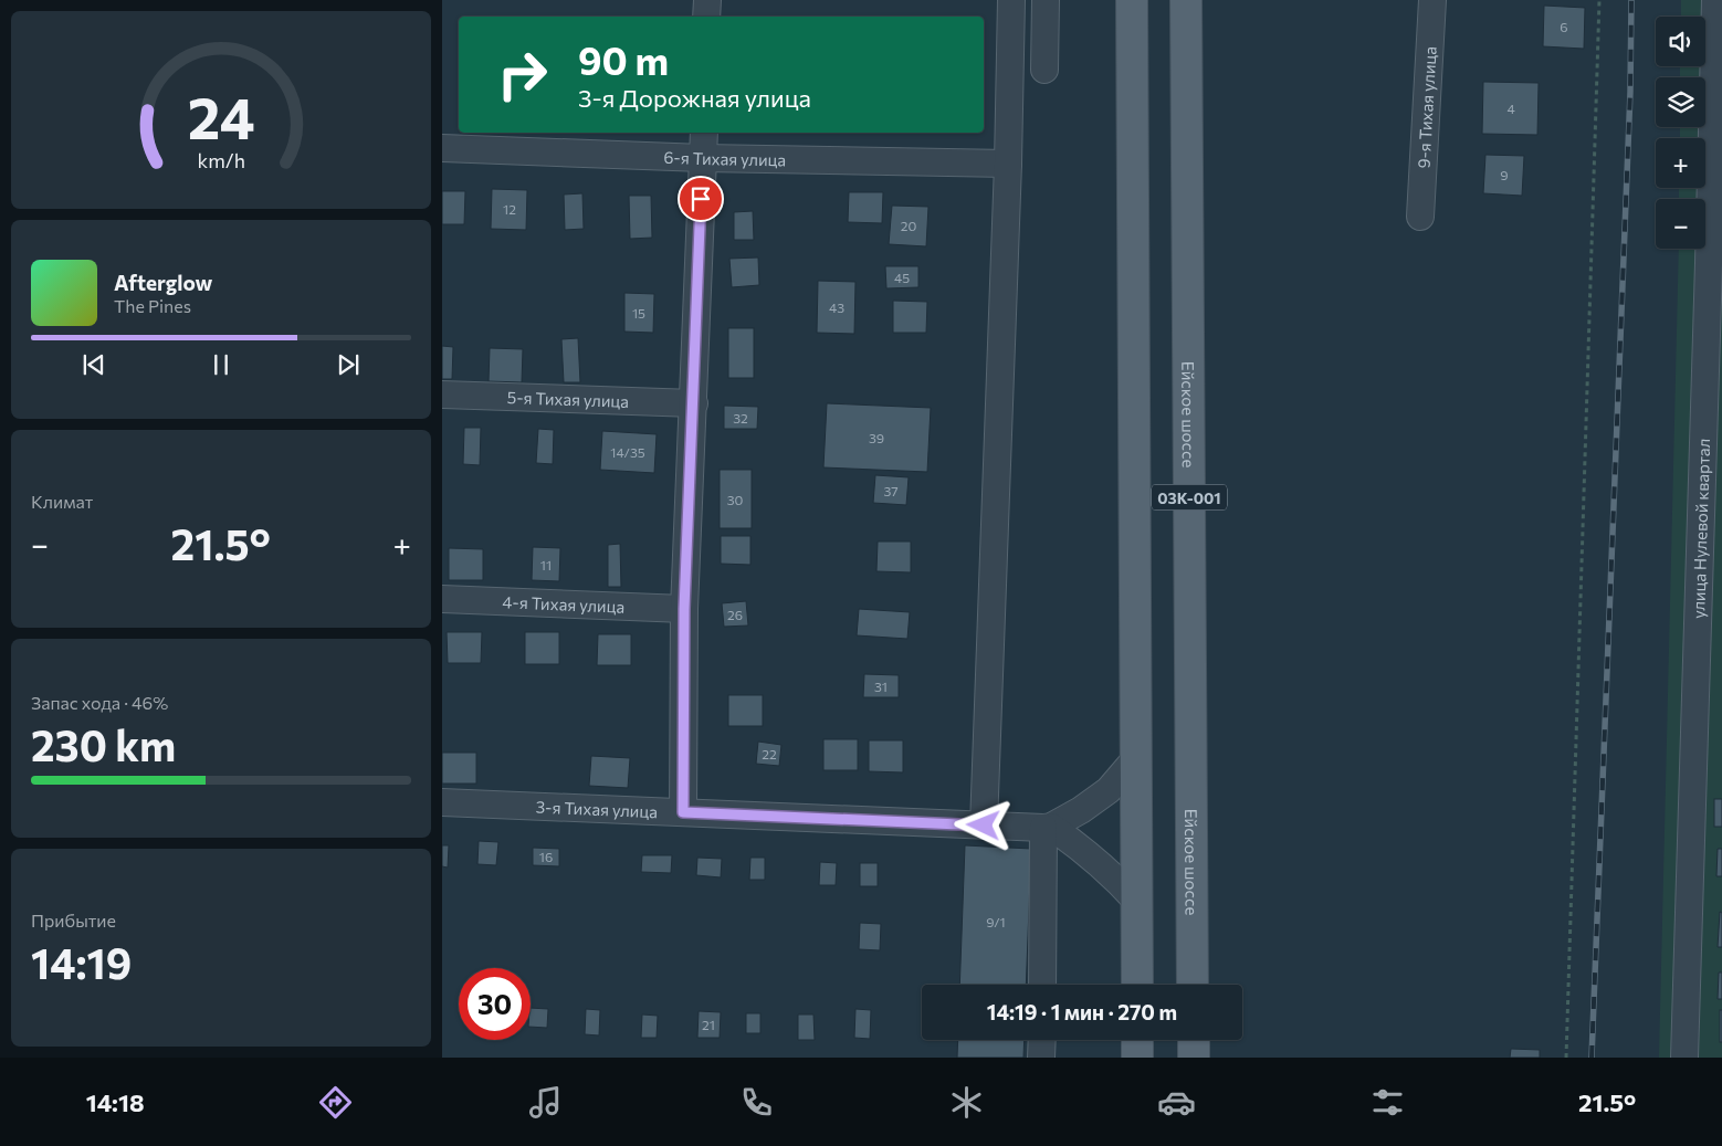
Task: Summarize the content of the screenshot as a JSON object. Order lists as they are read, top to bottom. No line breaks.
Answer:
{"streets":{"main road":["Ейское шоссе","03К-001"],"street":["9-я Тихая улица","6-я Тихая улица","5-я Тихая улица","улица Нулевой квартал","4-я Тихая улица","3-я Тихая улица"]},"house_numbers":["6","4","9","12","20","45","43","15","32","39","14/35","37","30","11","26","31","22","16","9/1","21"],"page":{"map_buttons":["+","−"],"turn":["90 m","3-я Дорожная улица"],"song":["Afterglow","The Pines"],"tile":["Климат",["Запас хода · 46%","230 km"],["Прибытие","14:19"]],"heat":["−","21.5°","+"],"limit":"30","trip":"14:19 · 1 мин · 270 m","tabs":["14:18","21.5°"],"gauge":["24","km/h"]}}
